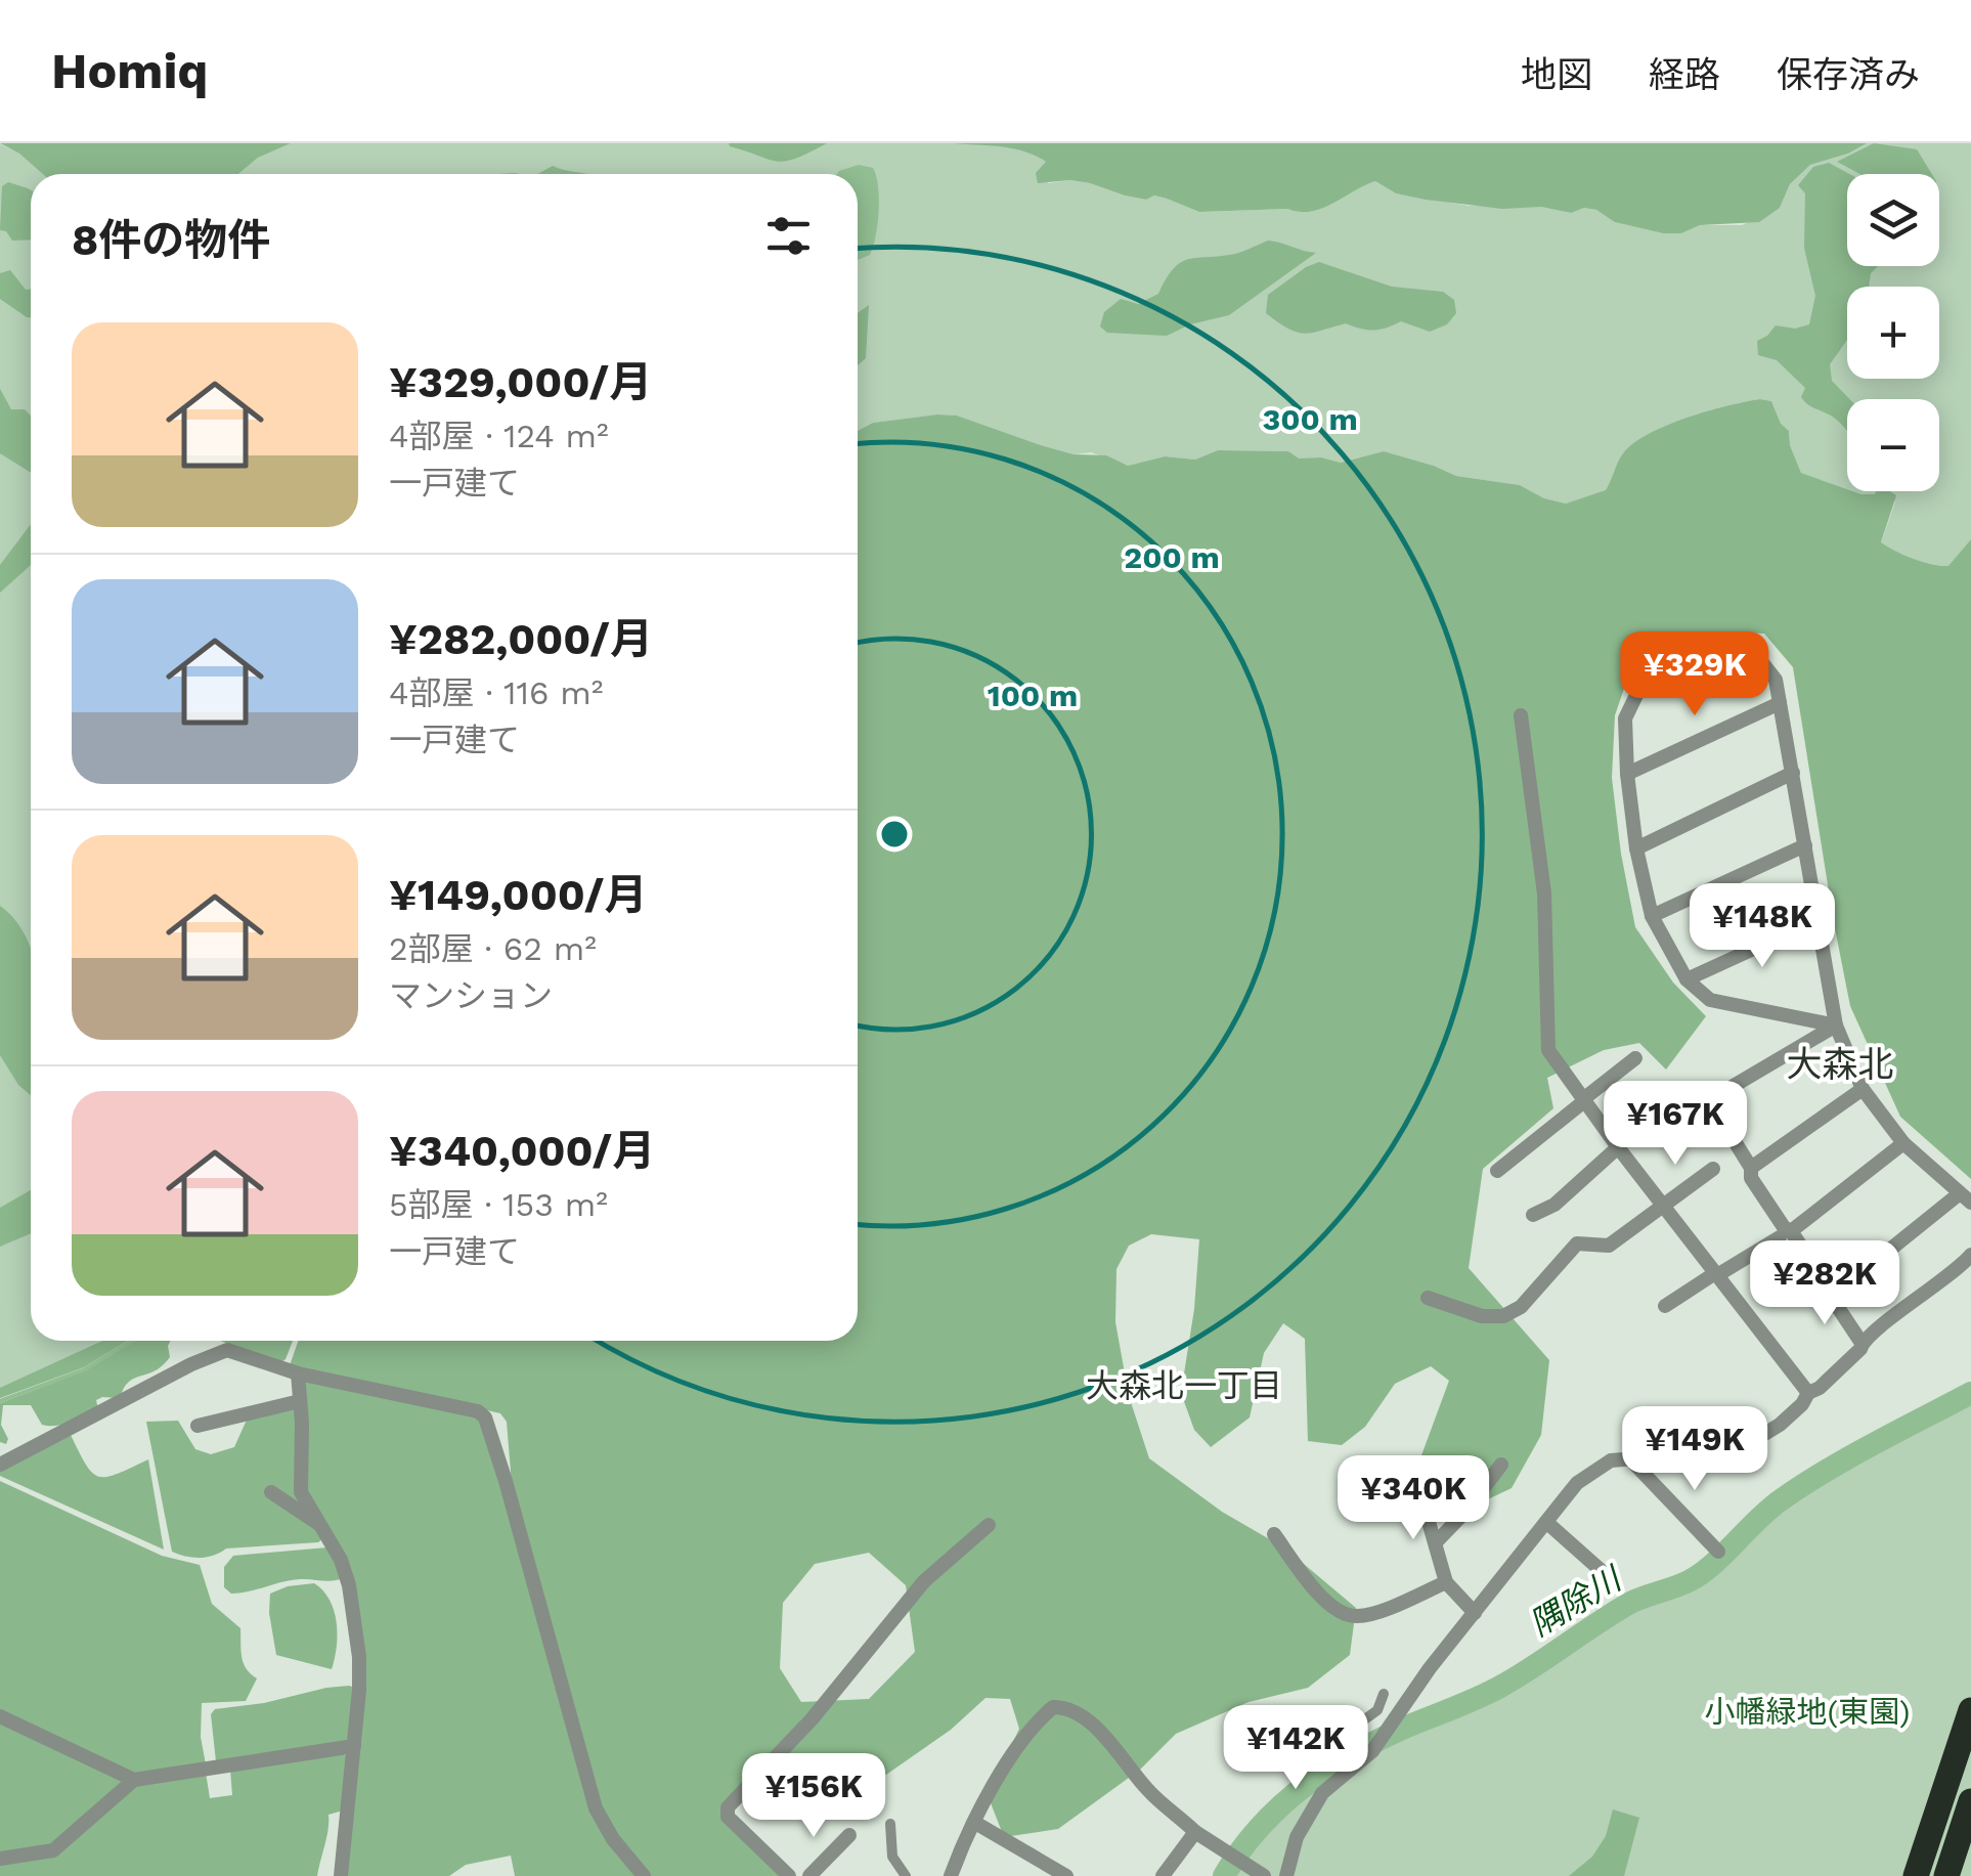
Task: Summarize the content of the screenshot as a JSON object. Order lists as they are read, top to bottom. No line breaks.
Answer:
{"districts":["大森北","大森北一丁目"],"water":["隅除川"],"parks":["小幡緑地(東園)"],"page":{"header":"Homiq","nav":["地図","経路","保存済み"],"map_buttons":["+","−"],"heading":"8件の物件","list":[{"name":"¥329,000/月","note":"4部屋 · 124 m² · 一戸建て"},{"name":"¥282,000/月","note":"4部屋 · 116 m² · 一戸建て"},{"name":"¥149,000/月","note":"2部屋 · 62 m² · マンション"},{"name":"¥340,000/月","note":"5部屋 · 153 m² · 一戸建て"}],"price":["¥329K","¥148K","¥167K","¥282K","¥149K","¥340K","¥142K","¥156K"]},"rings":["300 m","200 m","100 m"]}
